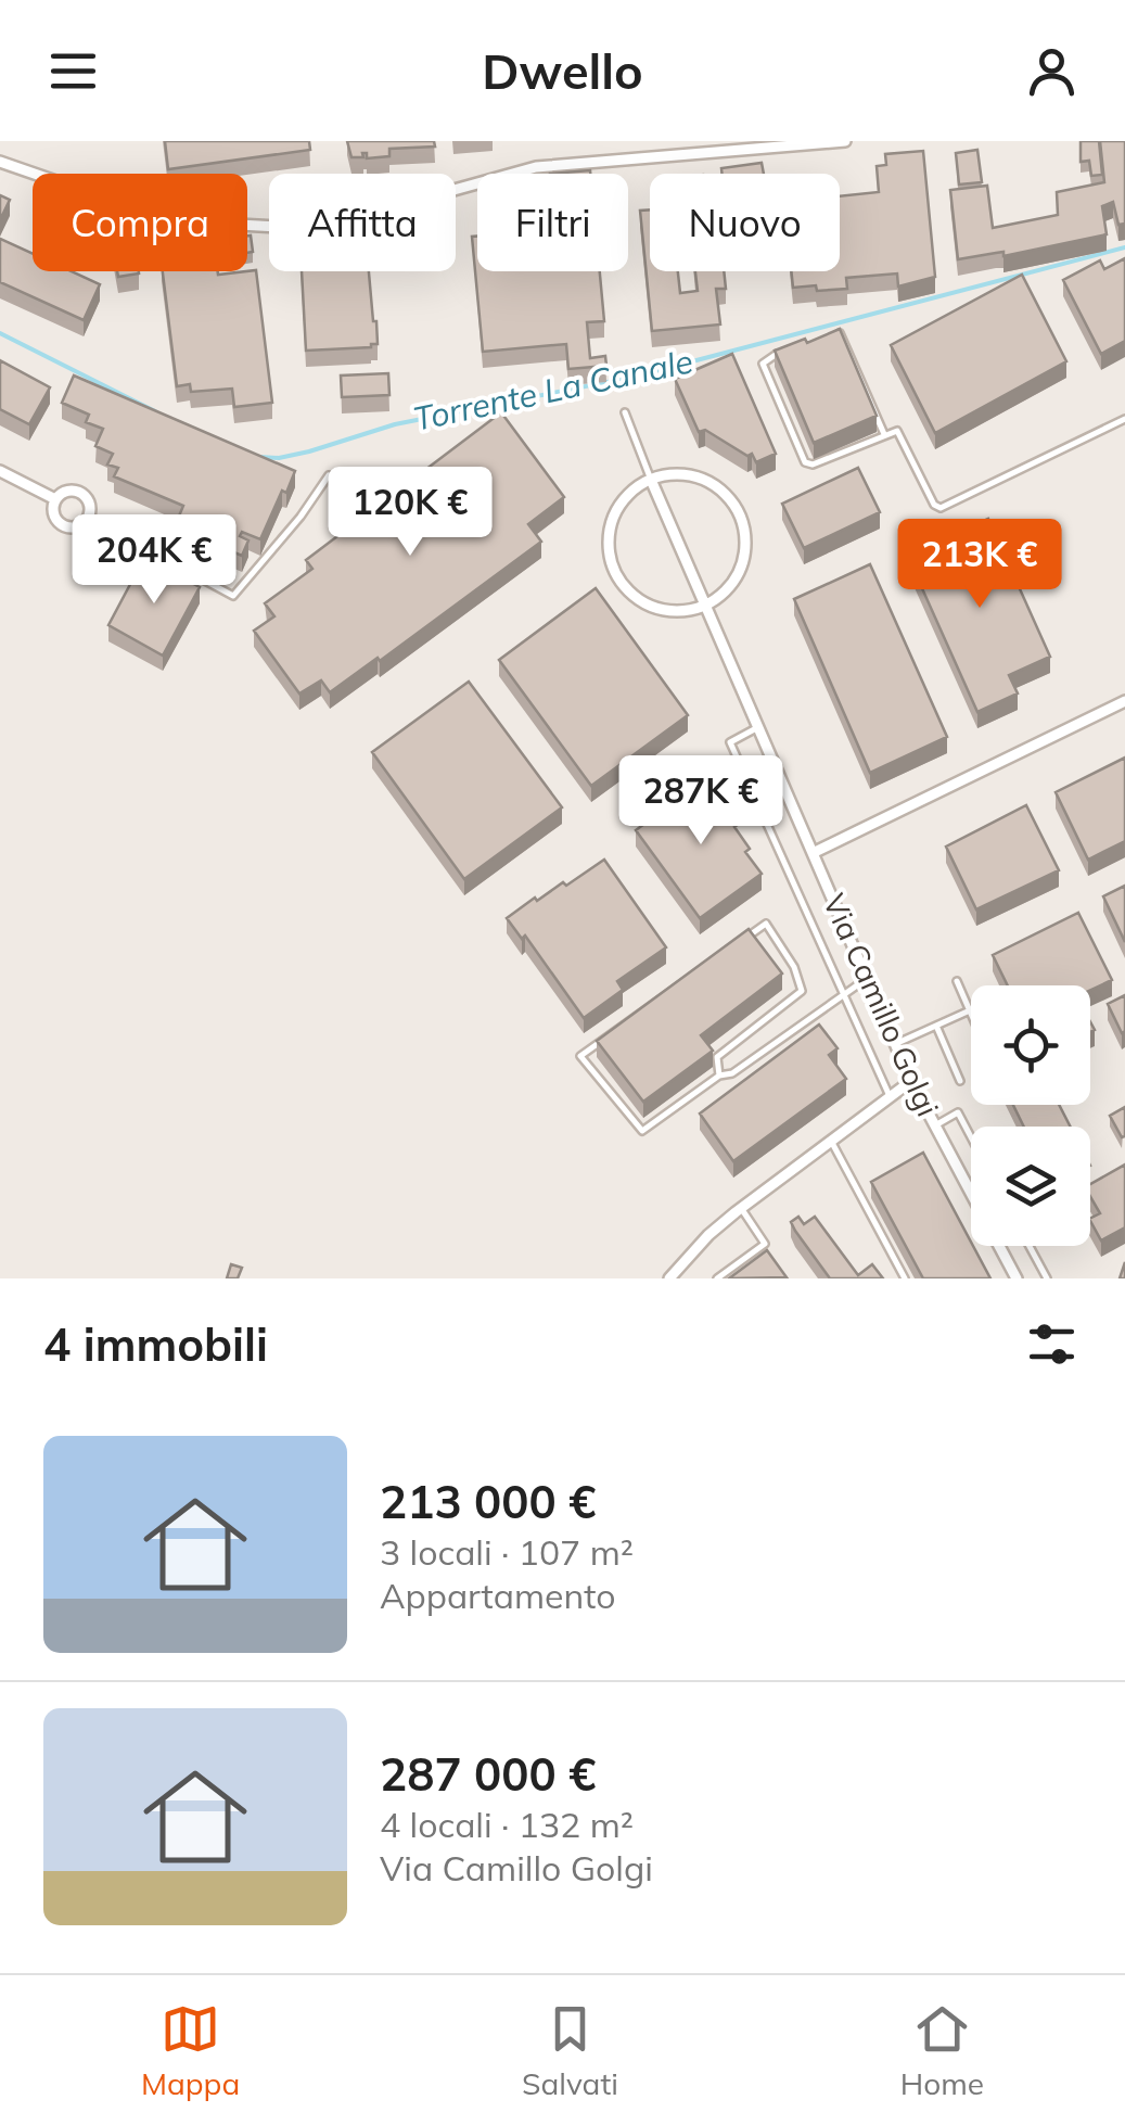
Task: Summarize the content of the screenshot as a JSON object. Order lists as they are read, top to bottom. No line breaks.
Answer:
{"streets":{"street":["Via Camillo Golgi"]},"water":["Torrente La Canale"],"page":{"header":"Dwello","chip":["Compra","Affitta","Filtri","Nuovo"],"price":["120K €","204K €","213K €","287K €"],"heading":"4 immobili","list":[{"name":"213 000 €","note":"3 locali · 107 m² · Appartamento"},{"name":"287 000 €","note":"4 locali · 132 m² · Via Camillo Golgi"}],"tabs":["Mappa","Salvati","Home"]}}
